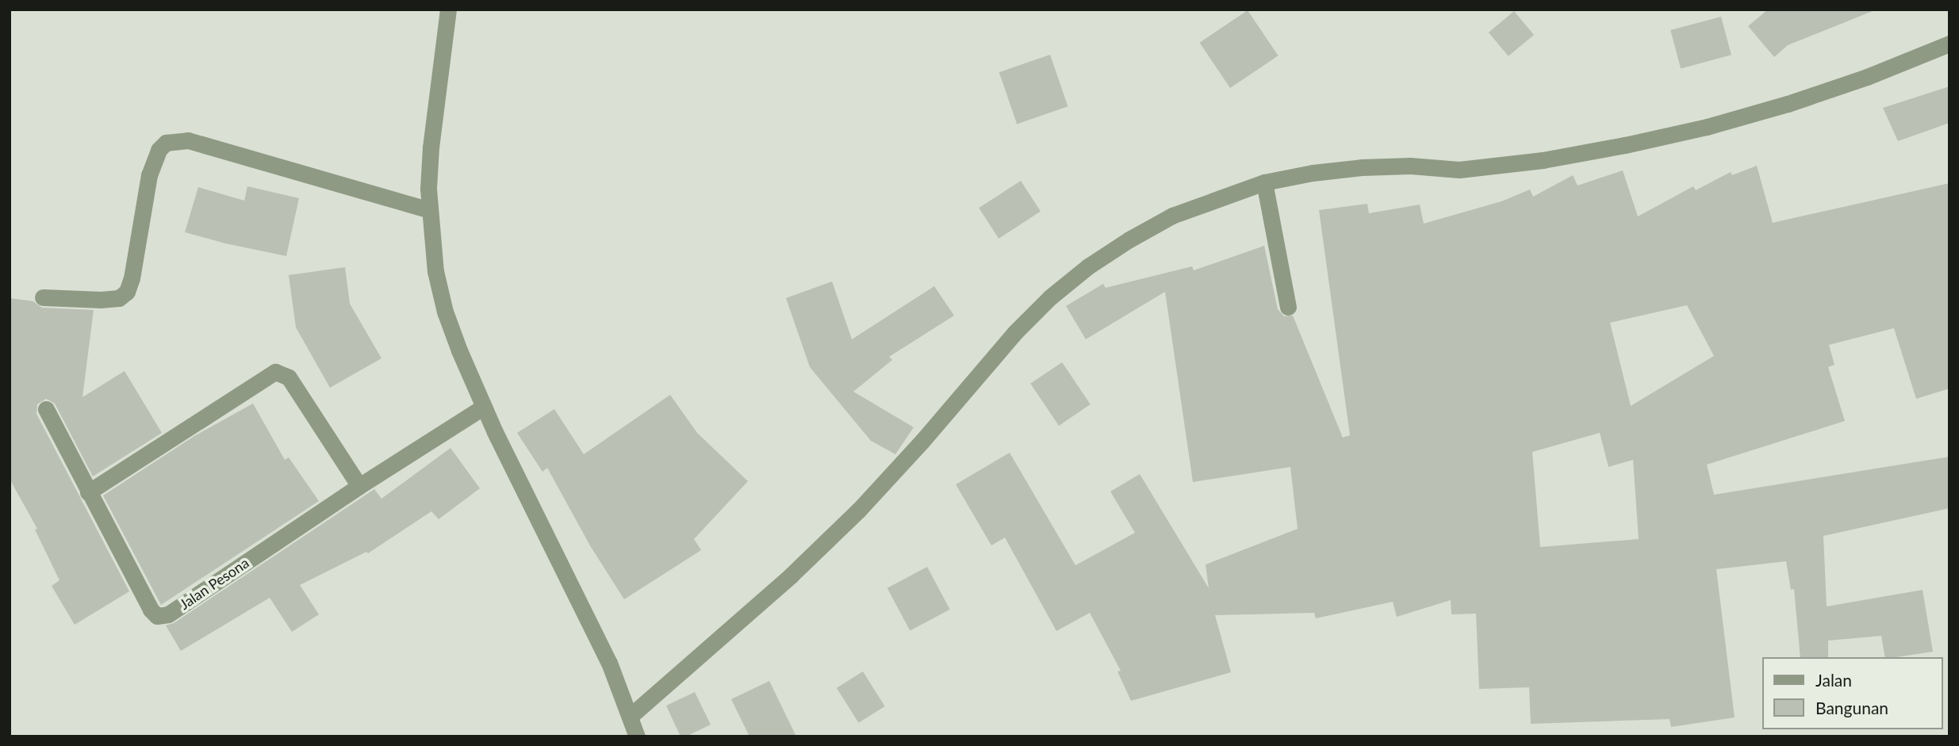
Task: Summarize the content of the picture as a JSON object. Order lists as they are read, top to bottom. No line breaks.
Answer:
{"streets":{"street":["Jalan Pesona"]},"legend":["Jalan","Bangunan"]}
